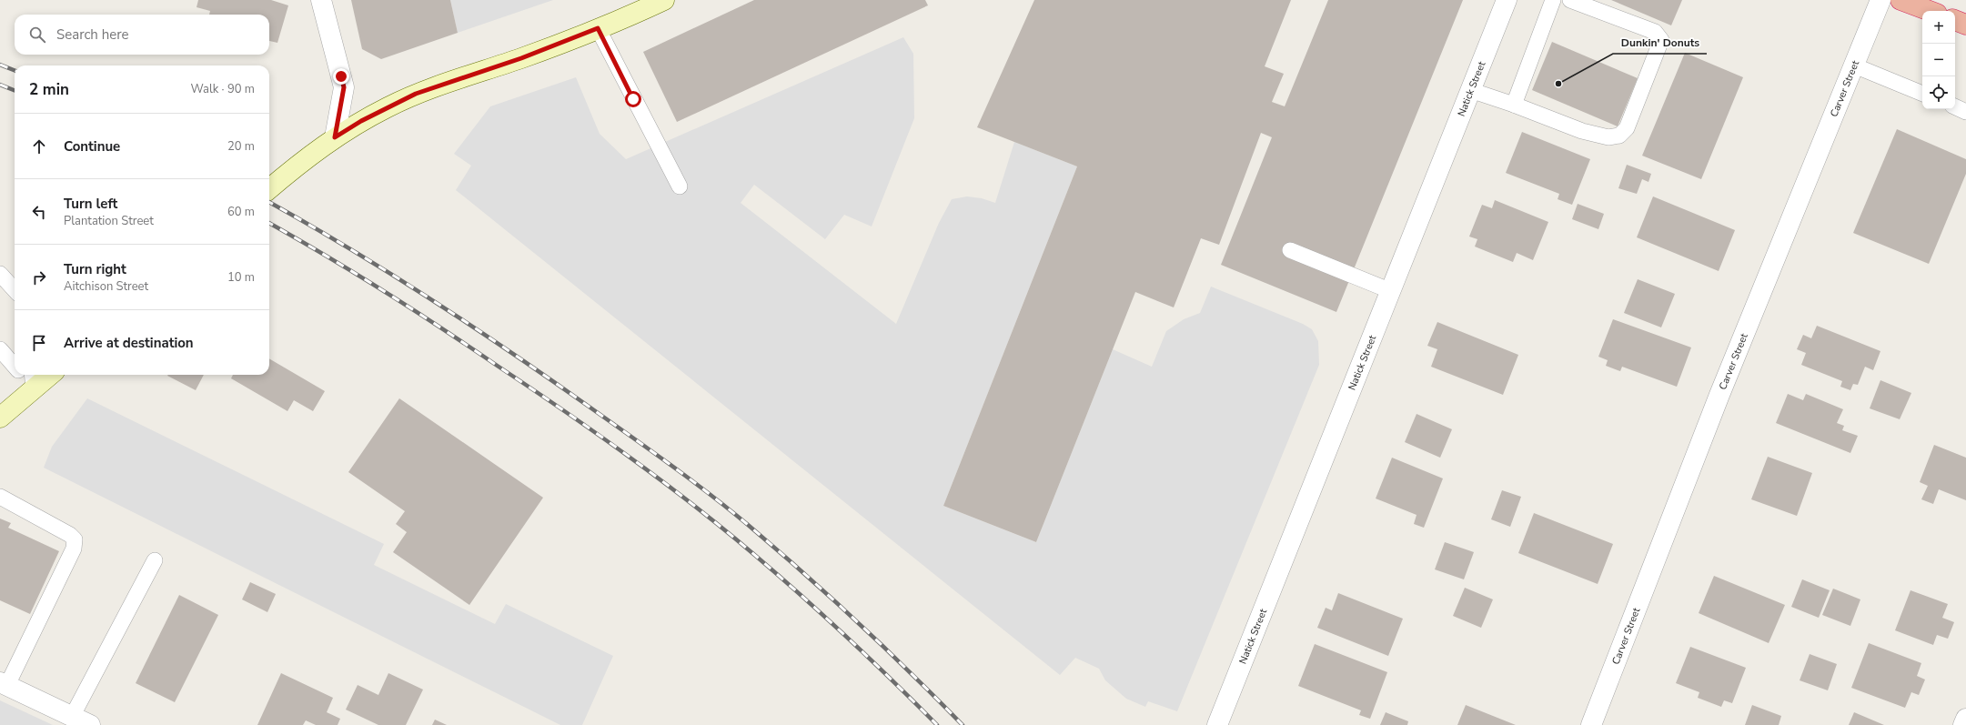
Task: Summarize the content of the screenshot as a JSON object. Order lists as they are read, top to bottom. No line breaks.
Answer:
{"streets":{"street":["Natick Street","Carver Street"]},"places":["Dunkin' Donuts"],"page":{"map_buttons":["+","−"],"search":"Search here","heading":["2 min","Walk · 90 m"],"list":[["Continue","20 m"],["Turn left","Plantation Street","60 m"],["Turn right","Aitchison Street","10 m"],"Arrive at destination"]}}
